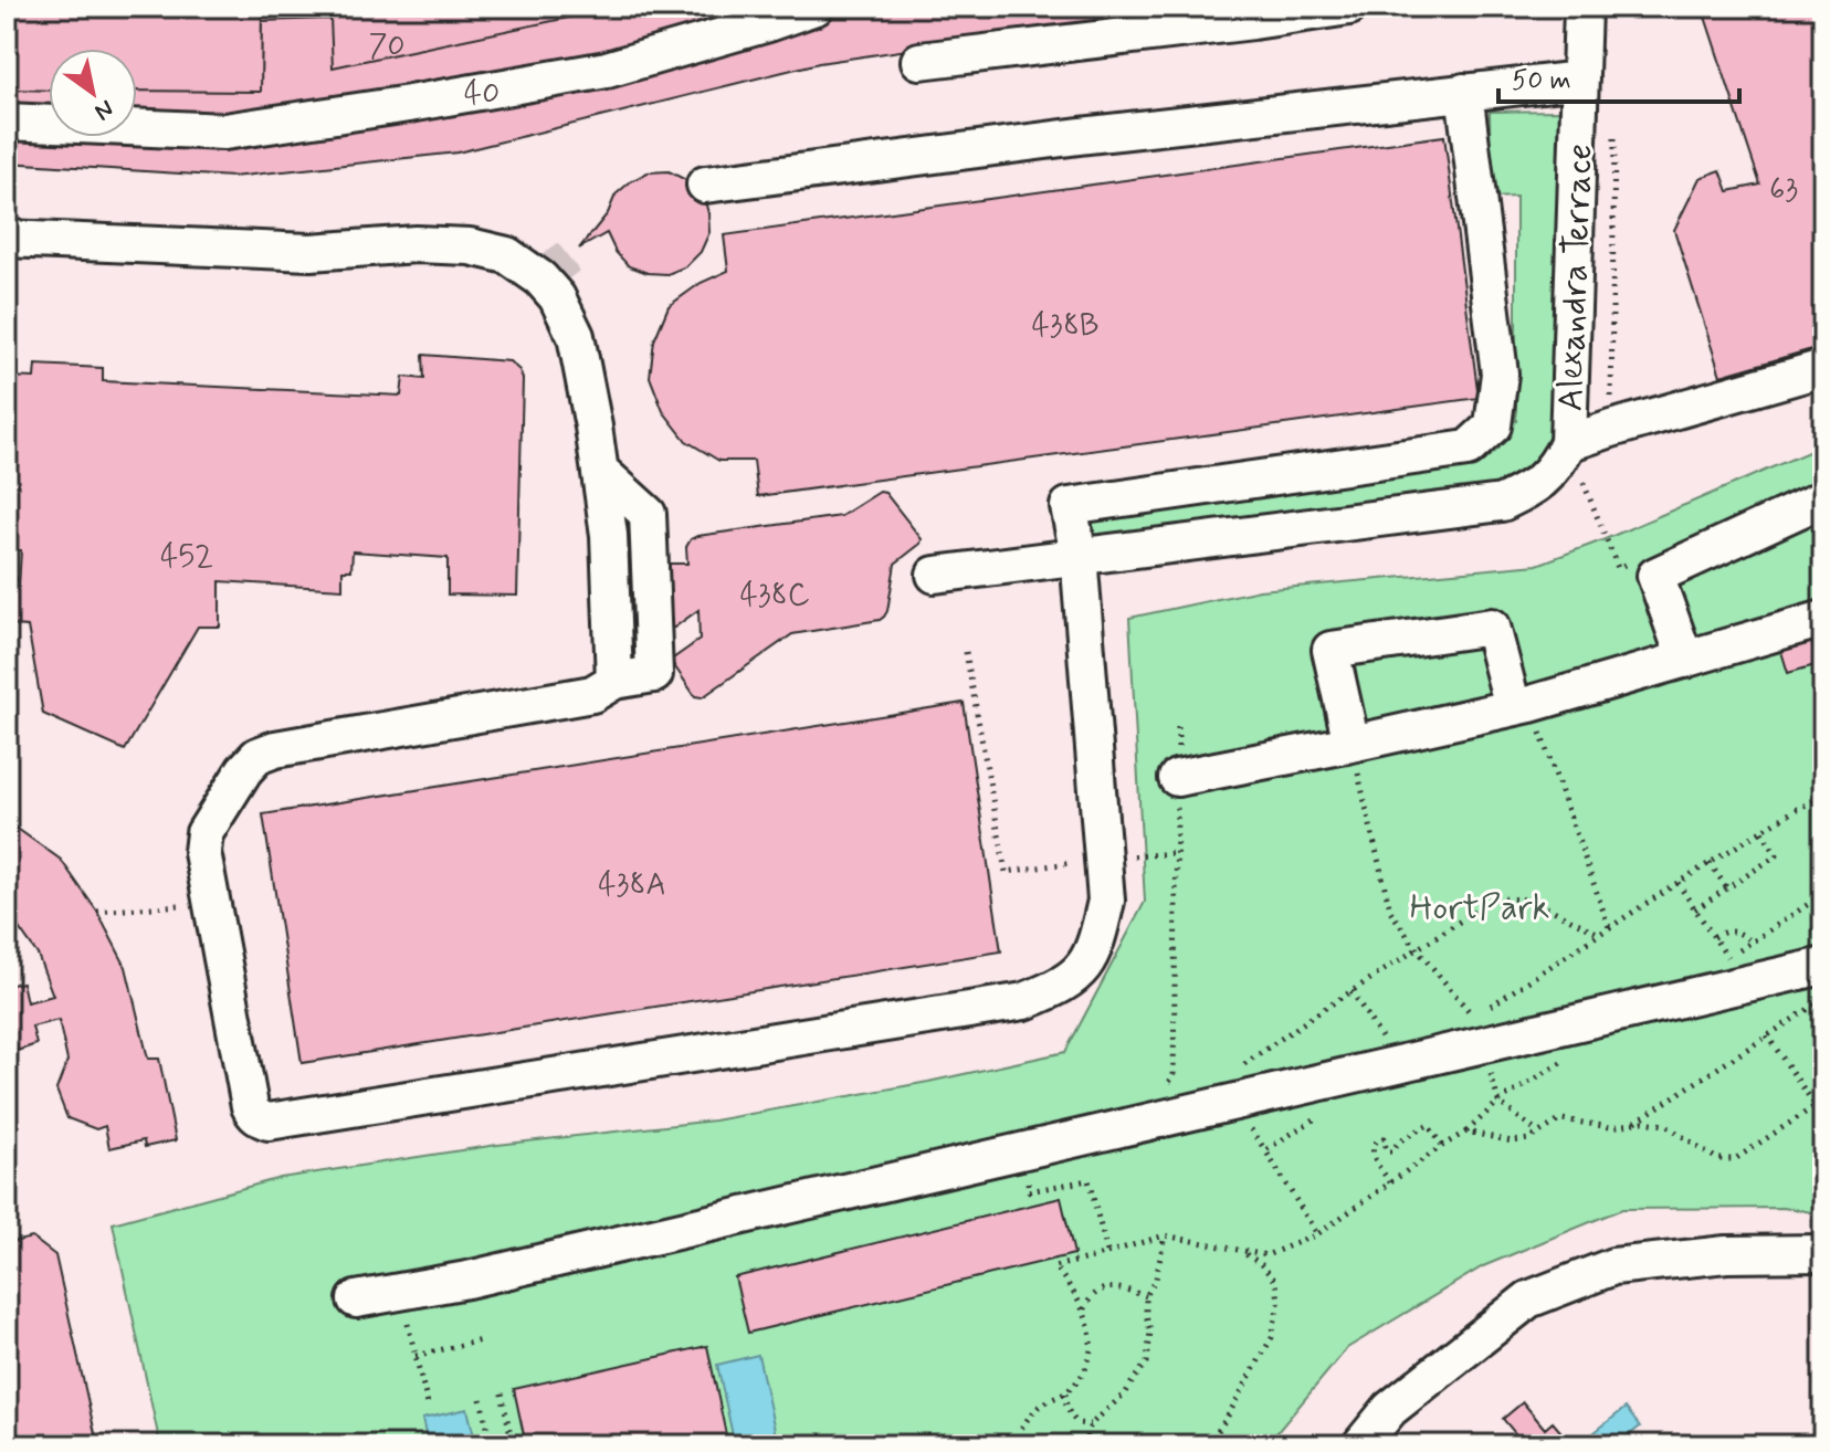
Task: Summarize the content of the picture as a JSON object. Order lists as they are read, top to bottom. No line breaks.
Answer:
{"streets":{"street":["Alexandra Terrace"]},"parks":["HortPark"],"house_numbers":["70","40","63","438B","452","438C","438A"],"scale_bar":"50 m","north":"bottom right"}
